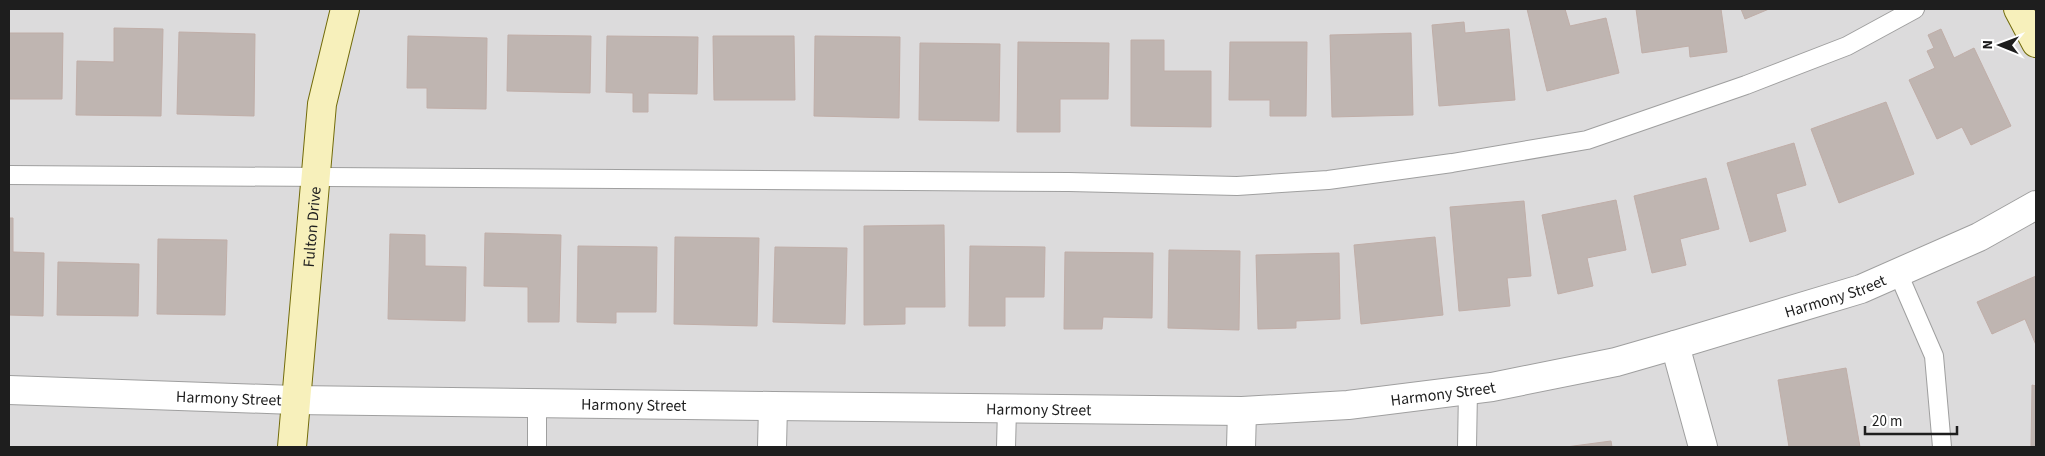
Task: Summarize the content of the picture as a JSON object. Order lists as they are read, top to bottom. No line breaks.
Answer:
{"streets":{"main road":["Fulton Drive"],"street":["Harmony Street"]},"crossings":[["Fulton Drive","Harmony Street"]],"scale_bar":"20 m","north":"left"}
